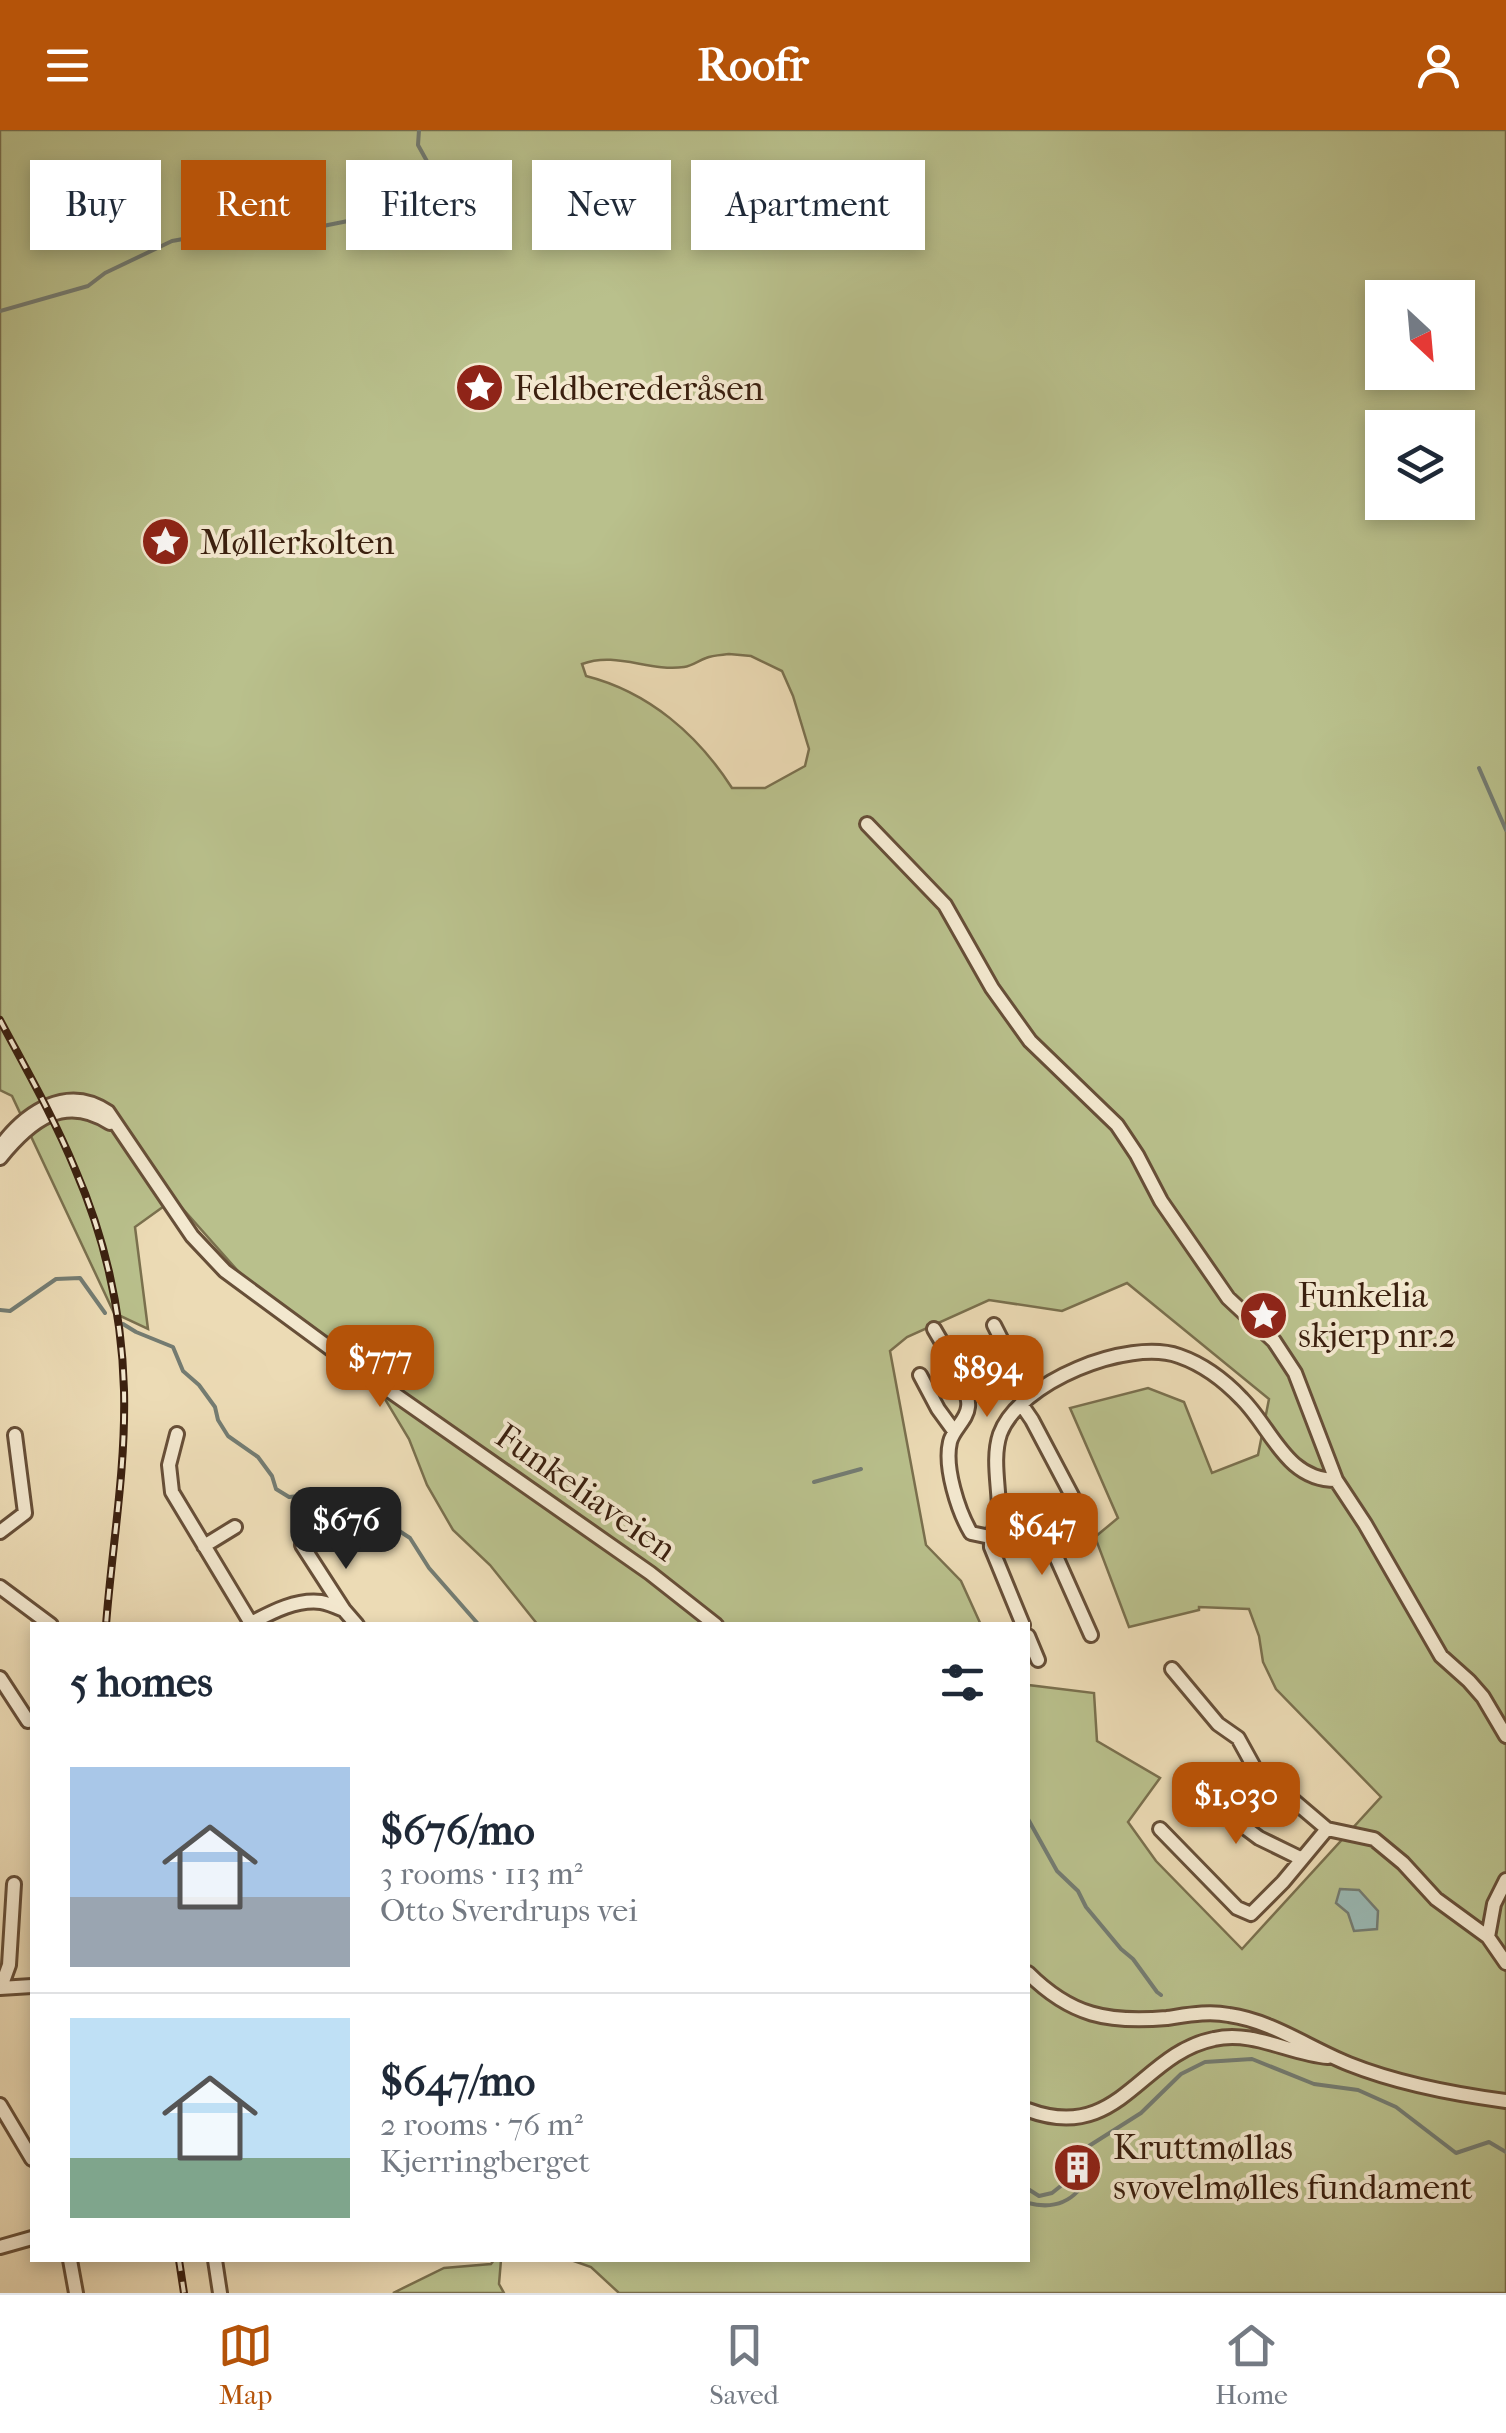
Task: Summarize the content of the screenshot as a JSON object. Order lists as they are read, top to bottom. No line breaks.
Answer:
{"streets":{"street":["Funkeliaveien"]},"places":{"place":["Feldberederåsen","Møllerkolten","Funkelia skjerp nr.2"],"building":["Kruttmøllas svovelmølles fundament"]},"north":"bottom right","page":{"header":"Roofr","chip":["Buy","Rent","Filters","New","Apartment"],"price":["$777","$894","$676","$647","$1,030"],"heading":"5 homes","list":[{"name":"$676/mo","note":"3 rooms · 113 m² · Otto Sverdrups vei"},{"name":"$647/mo","note":"2 rooms · 76 m² · Kjerringberget"}],"tabs":["Map","Saved","Home"]}}
